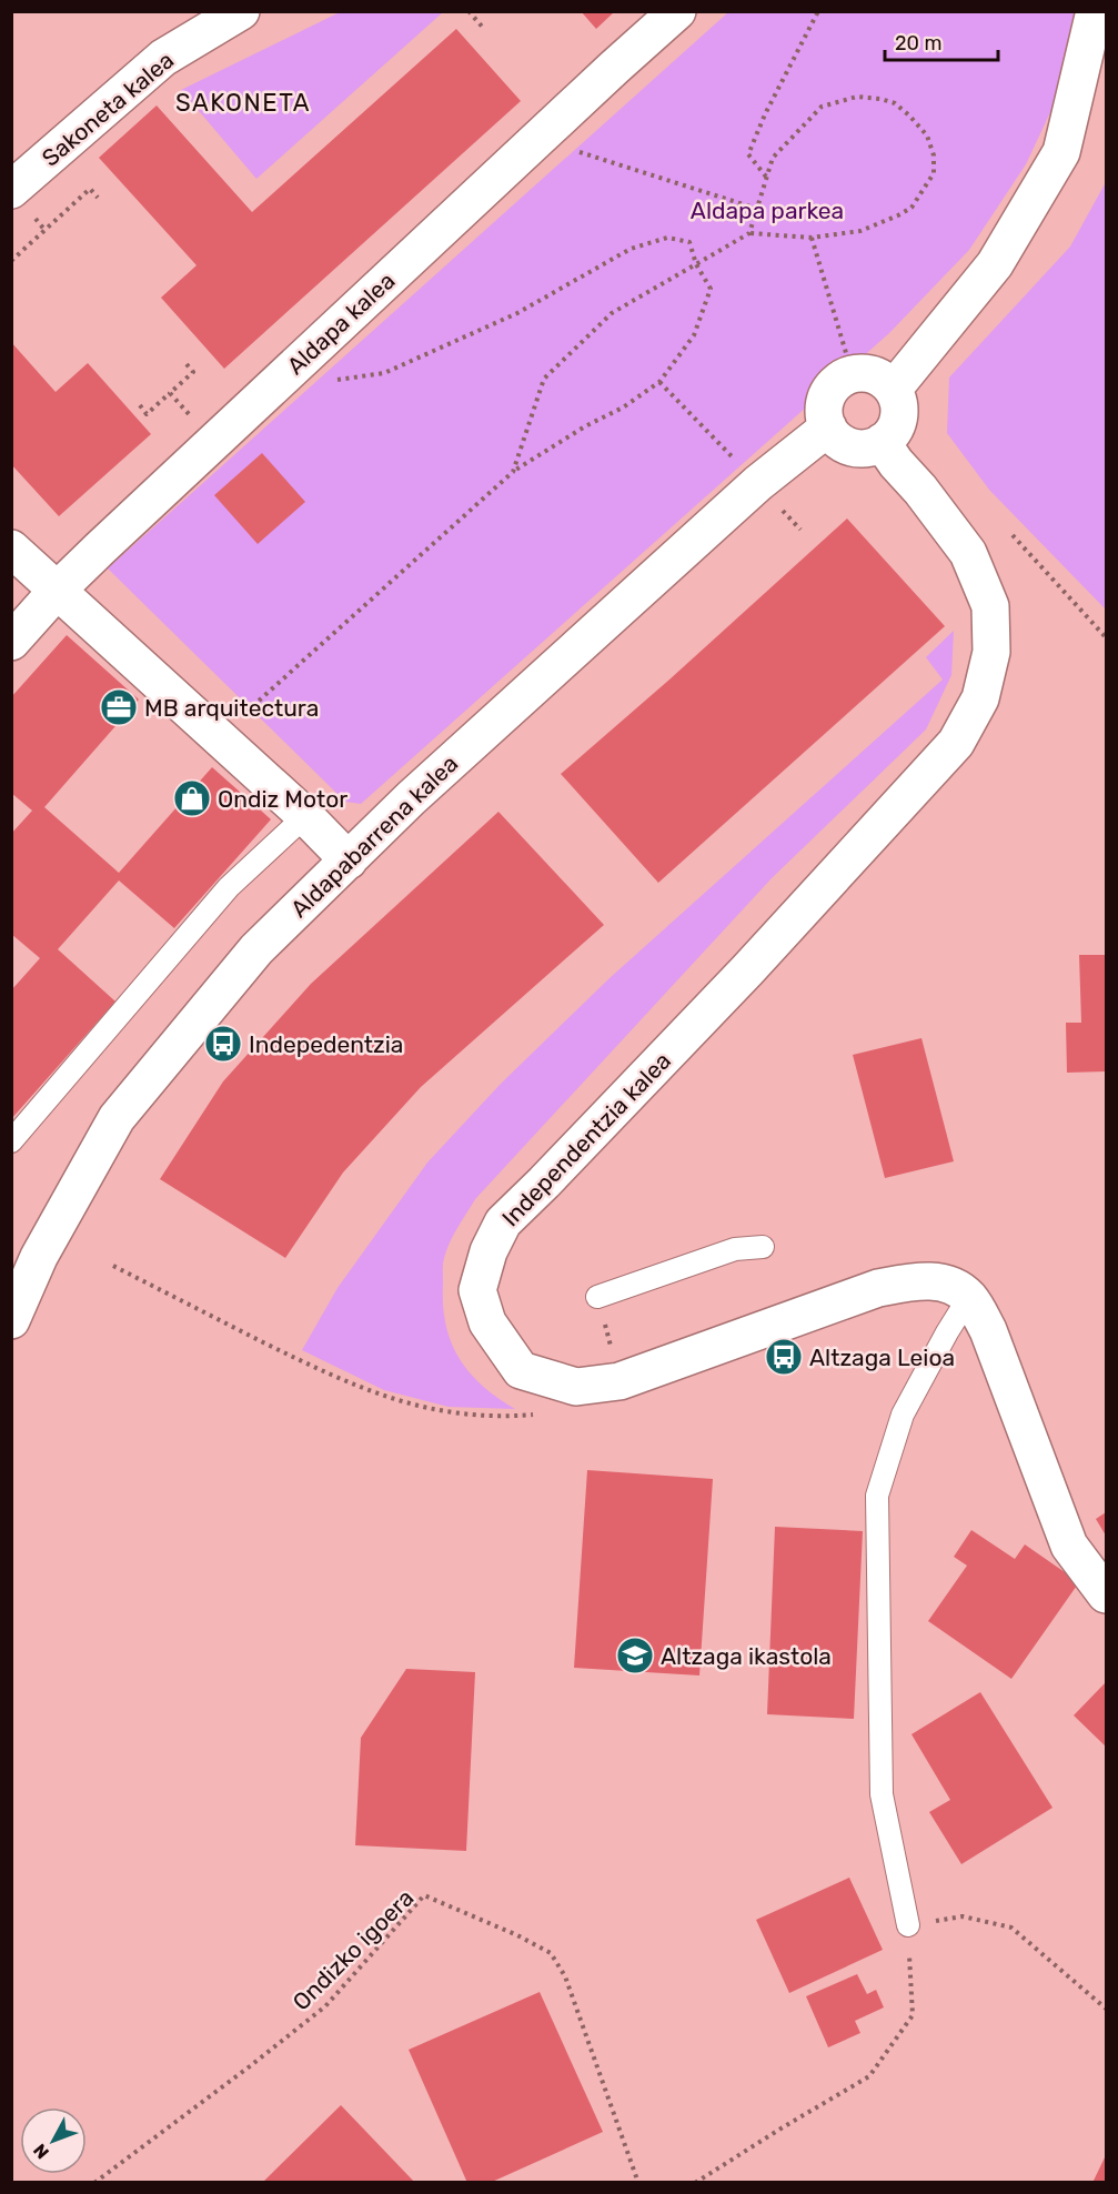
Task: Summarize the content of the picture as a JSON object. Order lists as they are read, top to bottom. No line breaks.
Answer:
{"streets":{"street":["Sakoneta kalea","Aldapa kalea","Aldapabarrena kalea","Independentzia kalea"],"path":["Ondizko igoera"]},"crossings":[["Aldapabarrena kalea","Independentzia kalea"]],"districts":["SAKONETA"],"parks":["Aldapa parkea"],"places":{"office":["MB arquitectura"],"shop":["Ondiz Motor"],"bus stop":["Indepedentzia","Altzaga Leioa"],"school or university":["Altzaga ikastola"]},"scale_bar":"20 m","north":"bottom left"}
